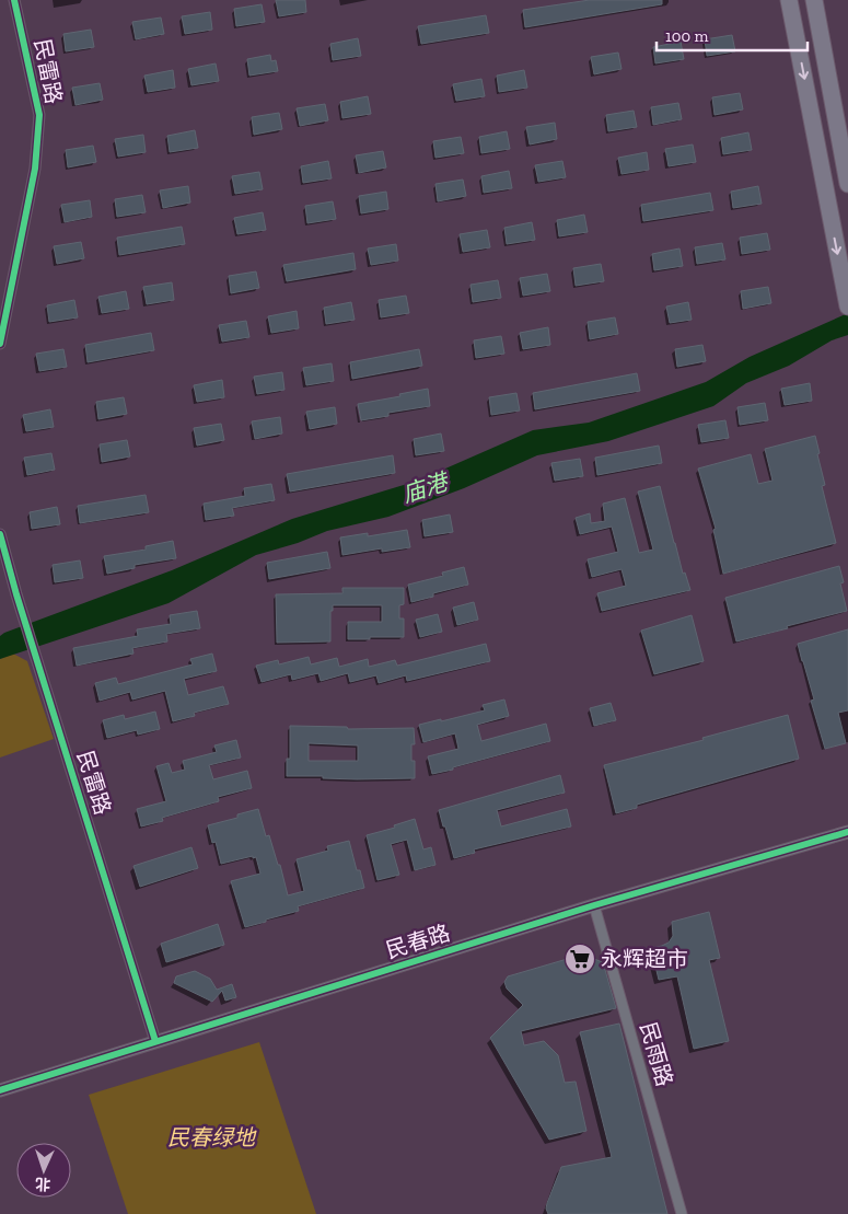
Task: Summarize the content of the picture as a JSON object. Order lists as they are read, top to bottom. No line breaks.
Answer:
{"streets":{"street":["民雷路","民春路","民雨路"]},"crossings":[["民雷路","民春路"],["民春路","民雨路"]],"water":["庙港"],"parks":["民春绿地"],"places":{"supermarket":["永辉超市"]},"scale_bar":"100 m","north":"bottom"}
